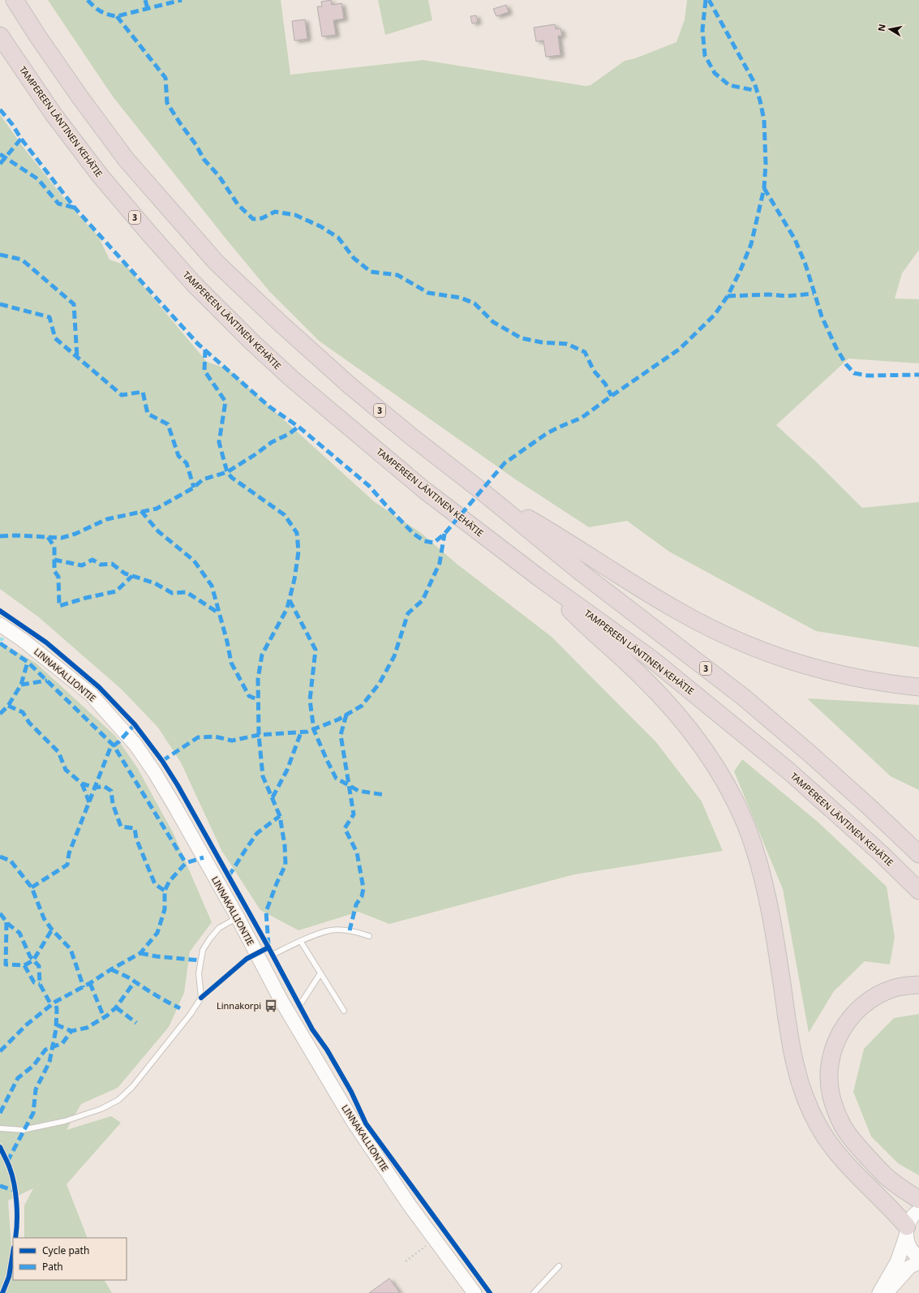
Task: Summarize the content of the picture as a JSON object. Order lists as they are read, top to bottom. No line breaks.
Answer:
{"streets":{"highway":["TAMPEREEN LÄNTINEN KEHÄTIE","3"],"main road":["LINNAKALLIONTIE"]},"places":{"bus stop":["Linnakorpi"]},"legend":["Cycle path","Path"],"north":"left"}
